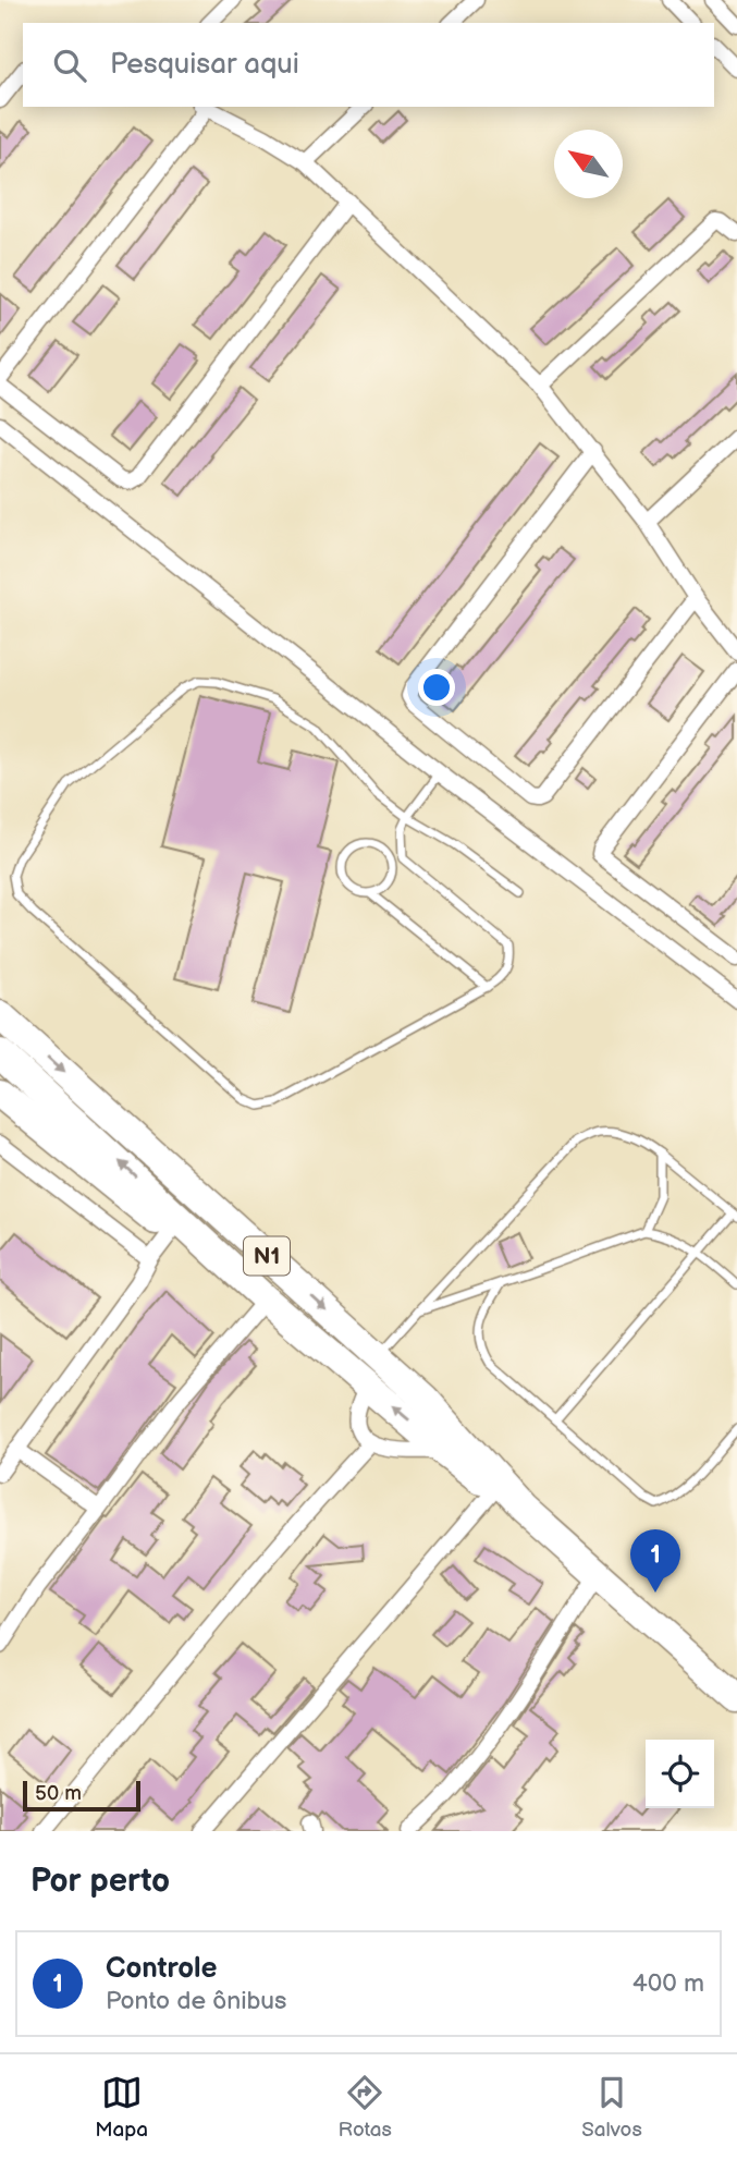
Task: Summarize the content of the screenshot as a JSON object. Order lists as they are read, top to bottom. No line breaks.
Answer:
{"streets":{"highway":["N1"]},"scale_bar":"50 m","north":"top left","page":{"search":"Pesquisar aqui","pins":"1","scale":"50 m","heading":"Por perto","list":[{"mark":"1","name":"Controle","note":"Ponto de ônibus","value":"400 m"}],"nav":["Mapa","Rotas","Salvos"]}}
